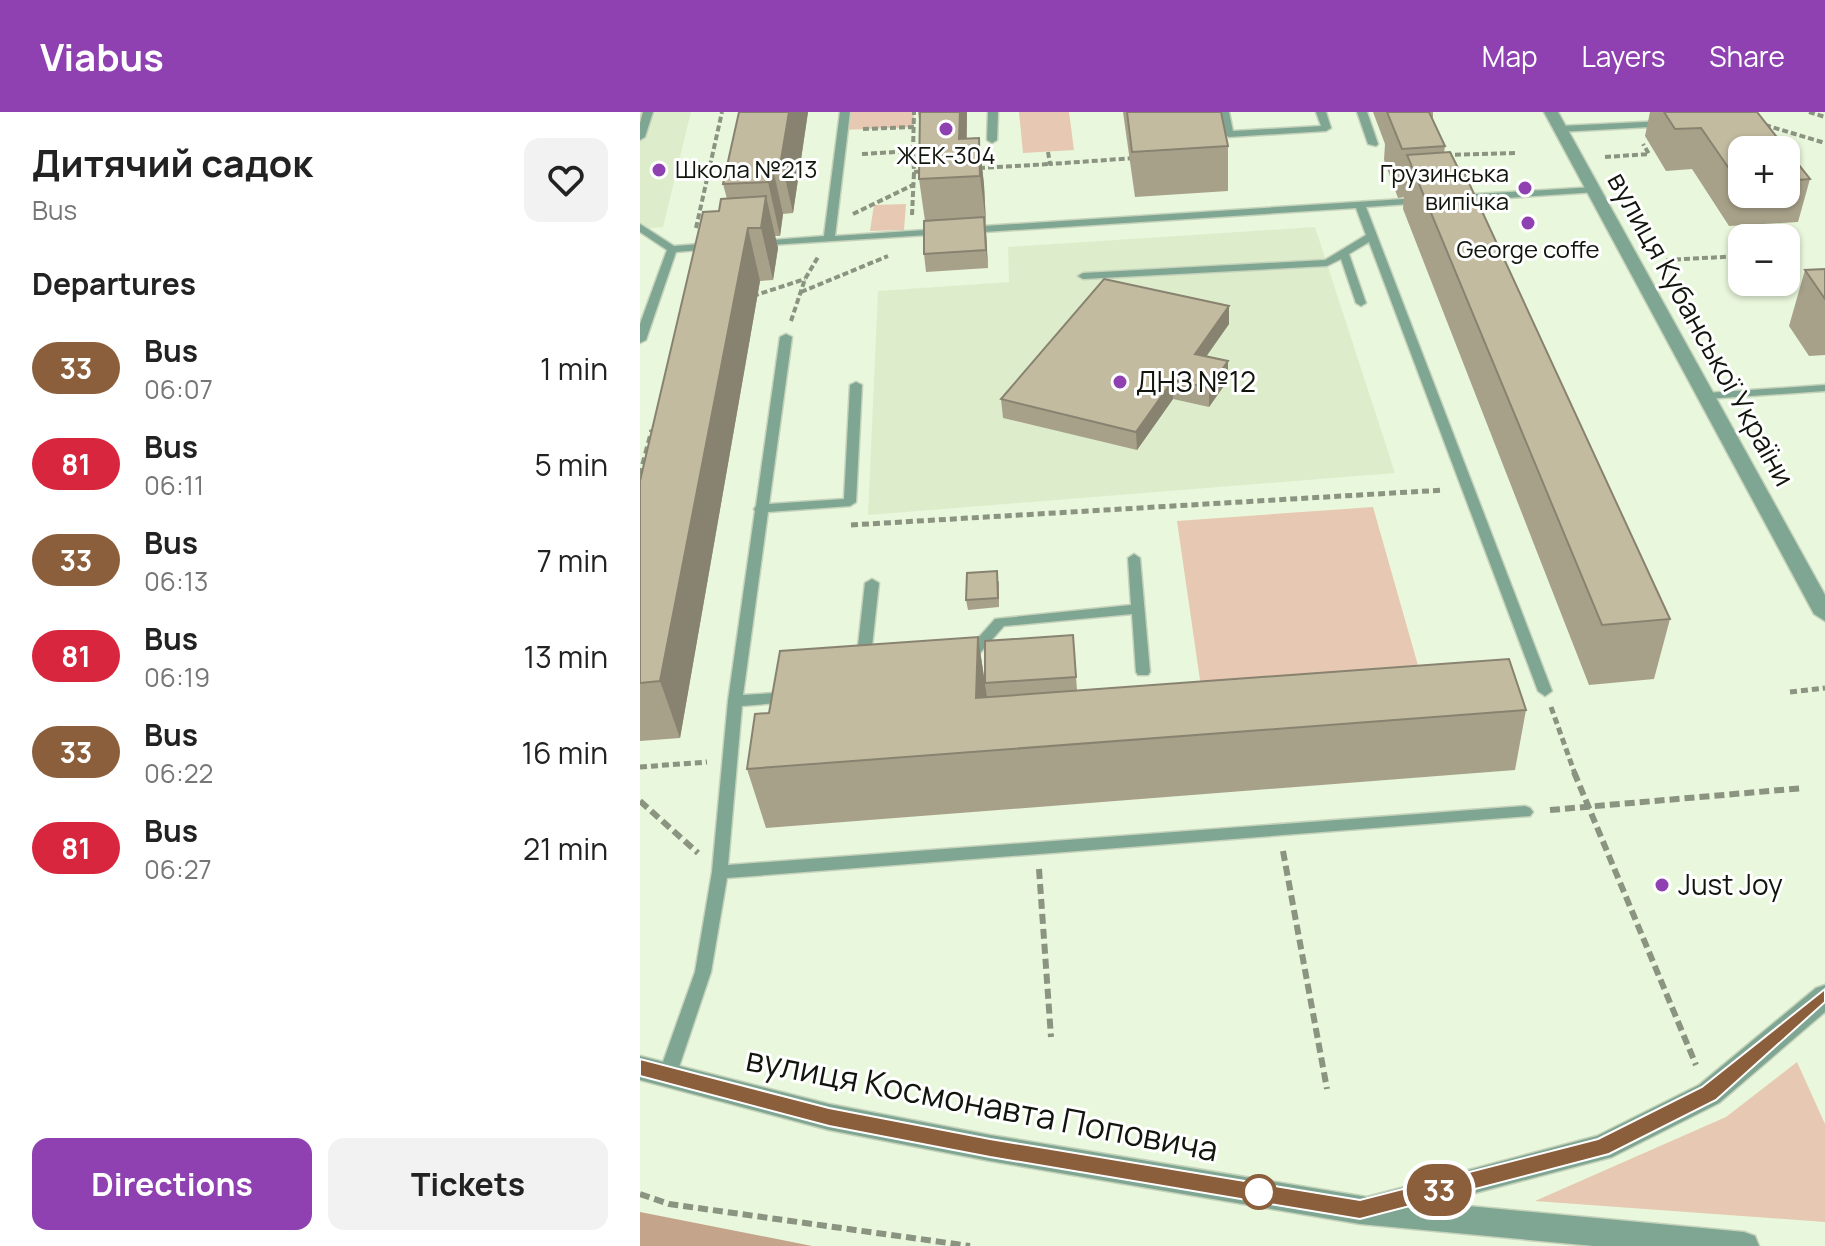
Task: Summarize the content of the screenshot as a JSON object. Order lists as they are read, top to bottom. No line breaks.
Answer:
{"streets":{"street":["вулиця Кубанської України","вулиця Космонавта Поповича"]},"places":["ЖЕК-304","Школа №213","Грузинська випічка","George coffe","ДНЗ №12","Just Joy"],"lines":["bus line 33"],"page":{"header":"Viabus","nav":["Map","Layers","Share"],"heading":[["Дитячий садок","Bus"],"Departures"],"on_map":"33","map_buttons":["+","−"],"list":[{"mark":"33","name":"Bus","note":"06:07","value":"1 min"},{"mark":"81","name":"Bus","note":"06:11","value":"5 min"},{"mark":"33","name":"Bus","note":"06:13","value":"7 min"},{"mark":"81","name":"Bus","note":"06:19","value":"13 min"},{"mark":"33","name":"Bus","note":"06:22","value":"16 min"},{"mark":"81","name":"Bus","note":"06:27","value":"21 min"}],"buttons":["Directions","Tickets"]}}
